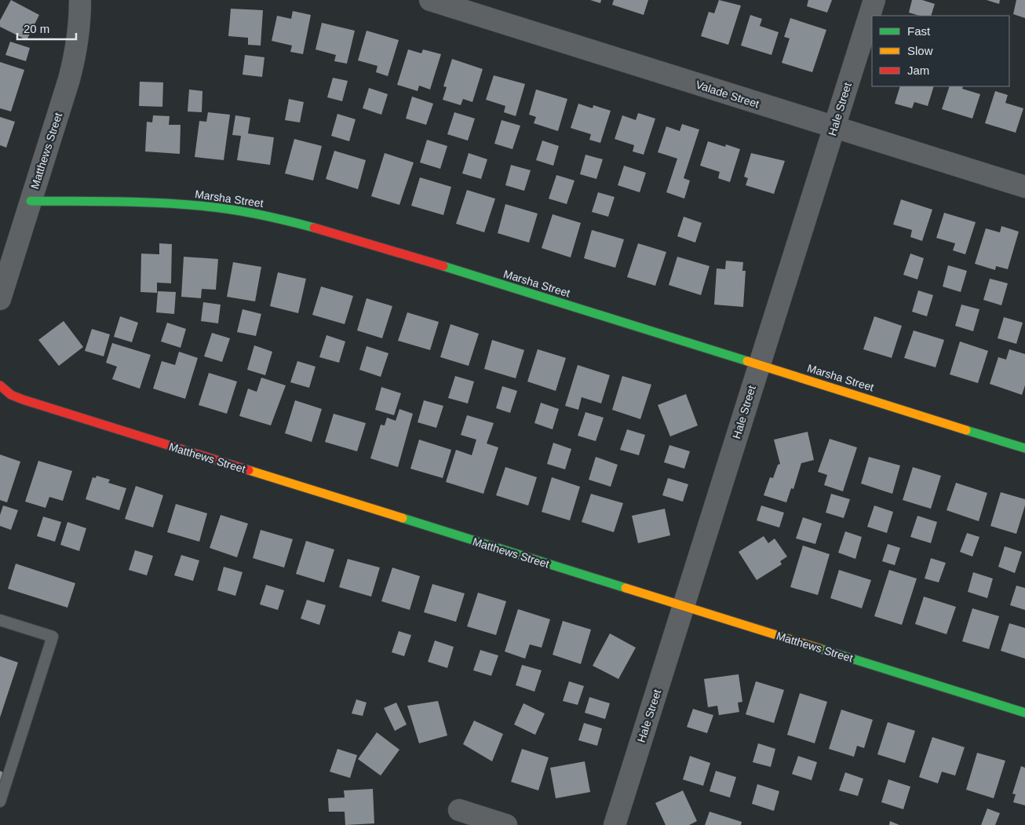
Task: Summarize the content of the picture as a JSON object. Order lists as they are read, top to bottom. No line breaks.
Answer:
{"streets":{"street":["Valade Street","Hale Street","Matthews Street","Marsha Street"]},"crossings":[["Valade Street","Hale Street"],["Hale Street","Matthews Street"],["Hale Street","Marsha Street"],["Matthews Street","Marsha Street"]],"legend":["Fast","Slow","Jam"],"scale_bar":"20 m"}
